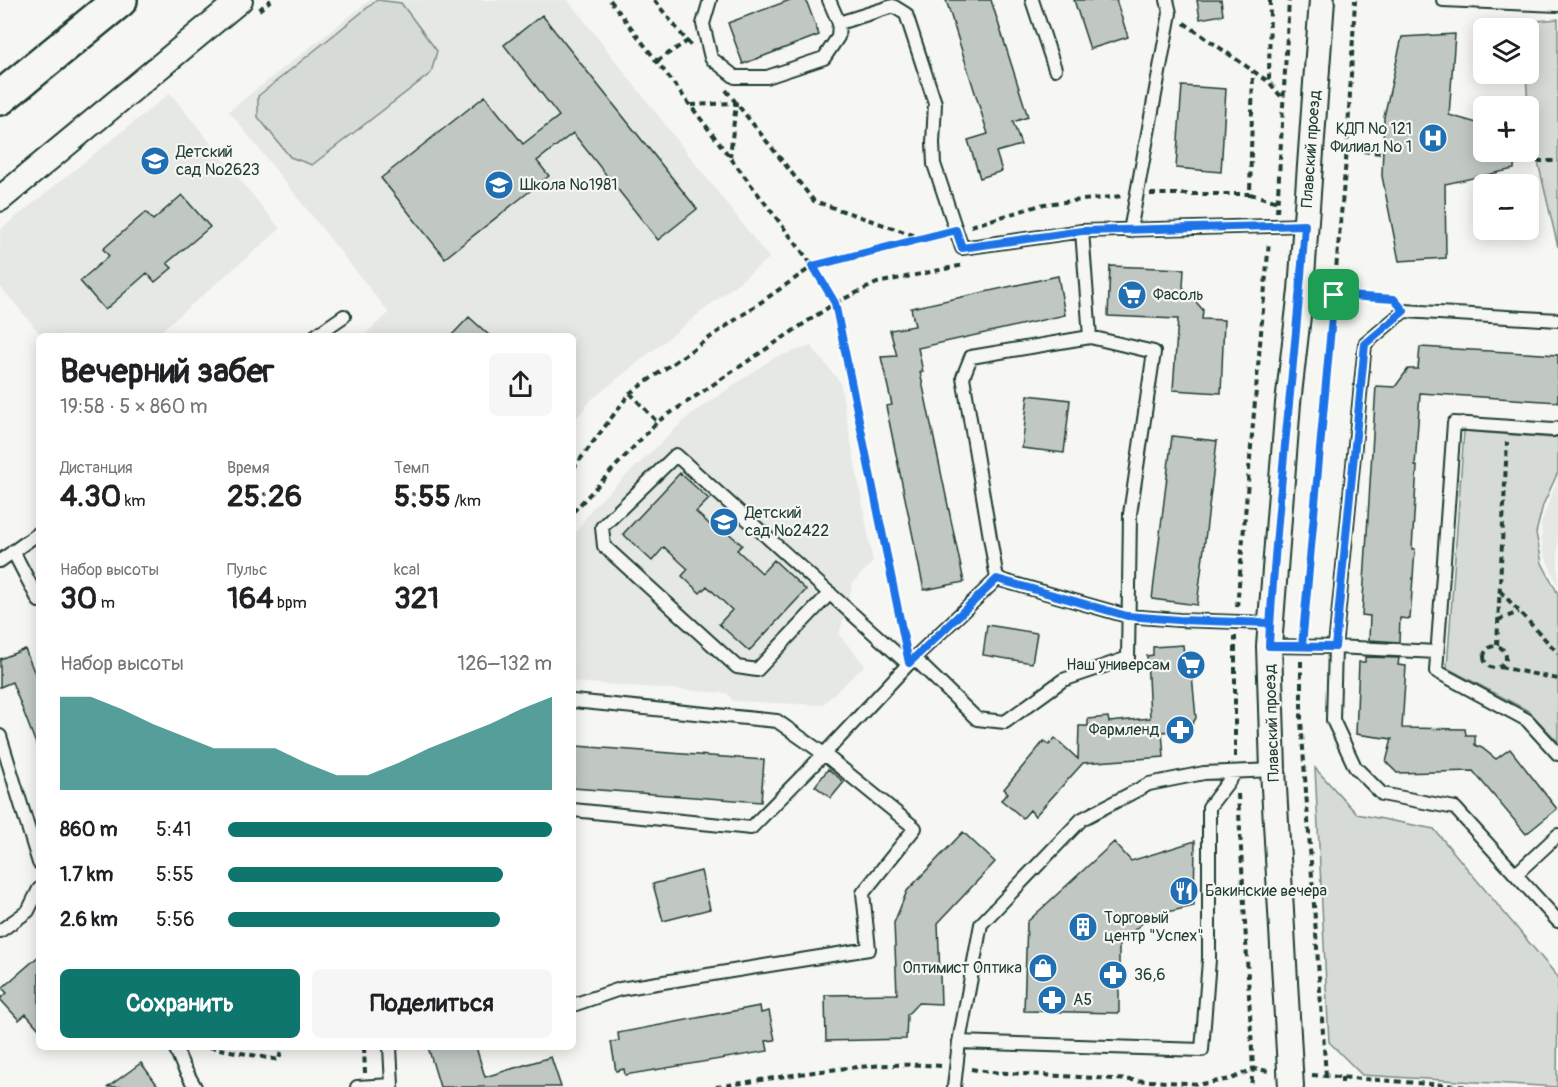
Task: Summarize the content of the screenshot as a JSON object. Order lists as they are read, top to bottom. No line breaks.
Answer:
{"streets":{"street":["Плавский проезд"]},"places":{"hospital":["КДП № 121 Филиал № 1"],"school or university":["Детский сад №2623","Школа №1981","Детский сад №2422"],"supermarket":["Фасоль","Наш универсам"],"pharmacy":["Фармленд","36,6","А5"],"restaurant":["Бакинские вечера"],"building":["Торговый центр \"Успех\""],"shop":["Оптимист Оптика"]},"page":{"map_buttons":["+","−"],"heading":["Вечерний забег","19:58 · 5 × 860 m"],"stats":[["Дистанция","4.30 km"],["Время","25:26"],["Темп","5:55 /km"],["Набор высоты","30 m"],["Пульс","164 bpm"],["kcal","321"]],"chart":["Набор высоты","126–132 m"],"list":[{"name":"860 m","note":"5:41"},{"name":"1.7 km","note":"5:55"},{"name":"2.6 km","note":"5:56"}],"buttons":["Сохранить","Поделиться"]}}
